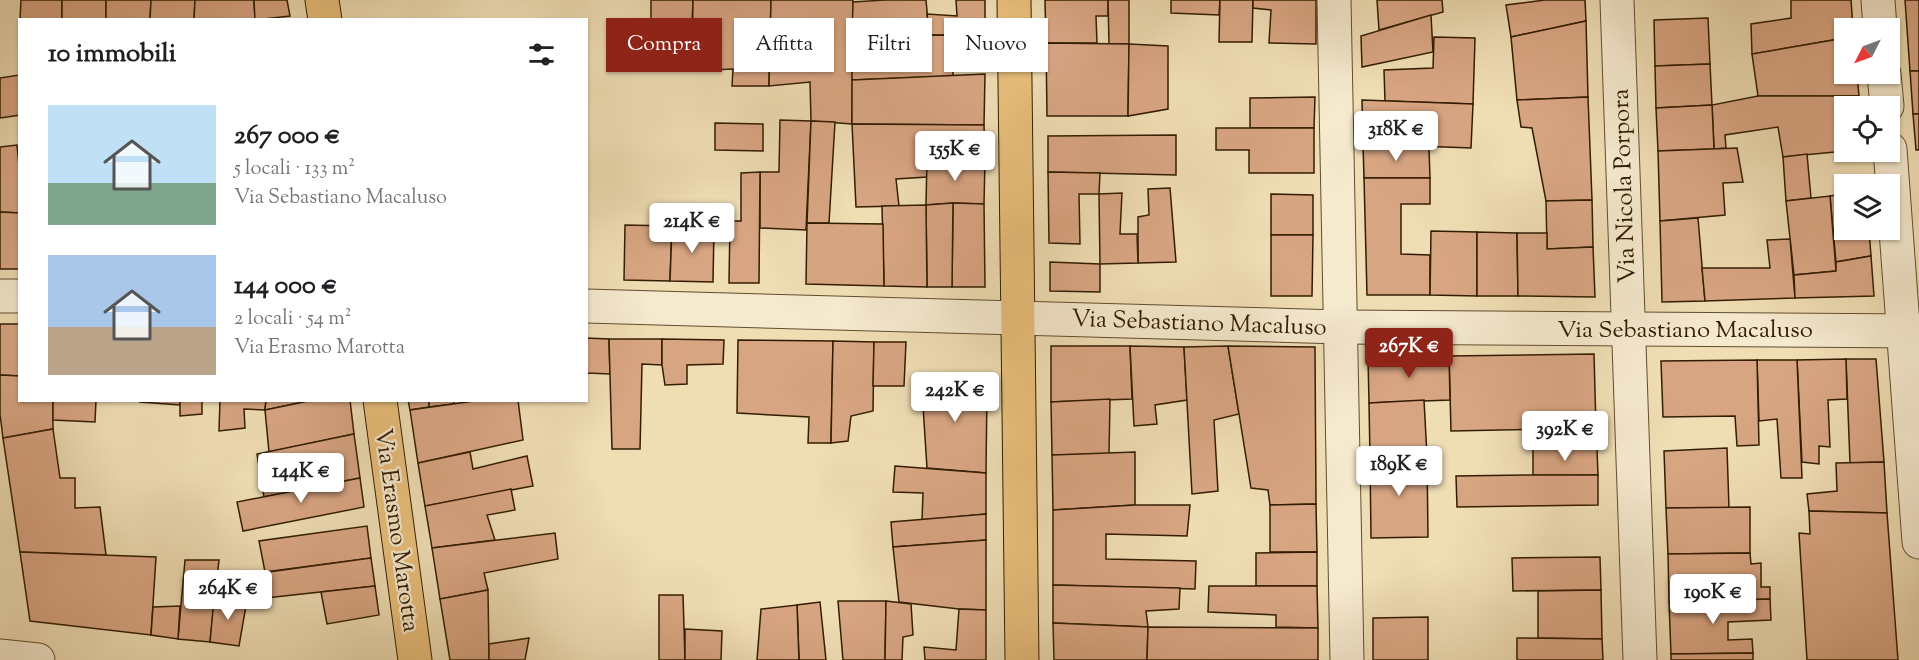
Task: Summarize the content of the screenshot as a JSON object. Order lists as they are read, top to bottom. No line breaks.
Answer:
{"streets":{"main road":["Via Erasmo Marotta"],"street":["Via Nicola Porpora","Via Sebastiano Macaluso"]},"crossings":[["Via Nicola Porpora","Via Sebastiano Macaluso"]],"north":"bottom left","page":{"chip":["Compra","Affitta","Filtri","Nuovo"],"heading":"10 immobili","list":[{"name":"267 000 €","note":"5 locali · 133 m² · Via Sebastiano Macaluso"},{"name":"144 000 €","note":"2 locali · 54 m² · Via Erasmo Marotta"}],"price":["318K €","155K €","214K €","267K €","242K €","392K €","189K €","144K €","264K €","190K €"]}}
